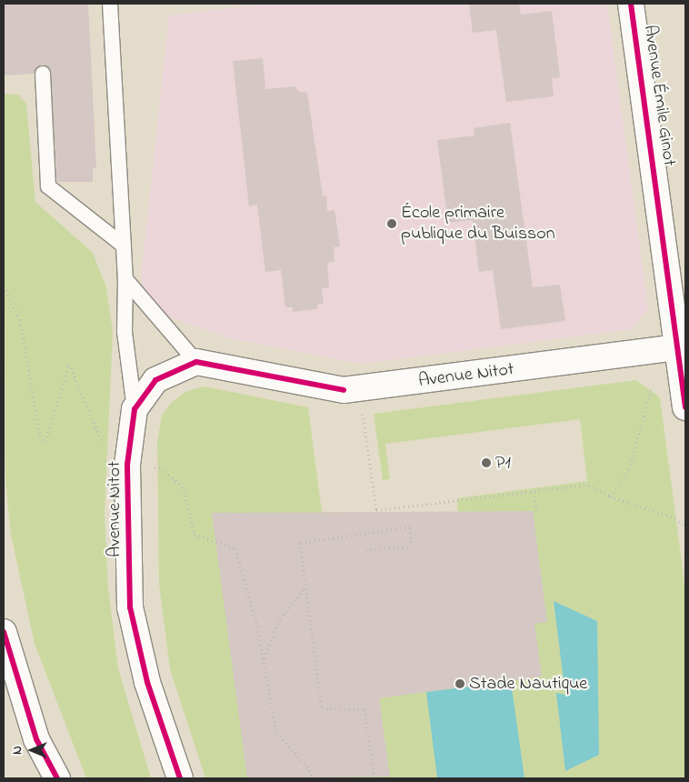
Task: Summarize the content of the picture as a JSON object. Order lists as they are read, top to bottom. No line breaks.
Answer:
{"streets":{"street":["Avenue Émile Ginot","Avenue Nitot"]},"crossings":[["Avenue Émile Ginot","Avenue Nitot"]],"places":["École primaire publique du Buisson","P1","Stade Nautique"],"north":"left"}
